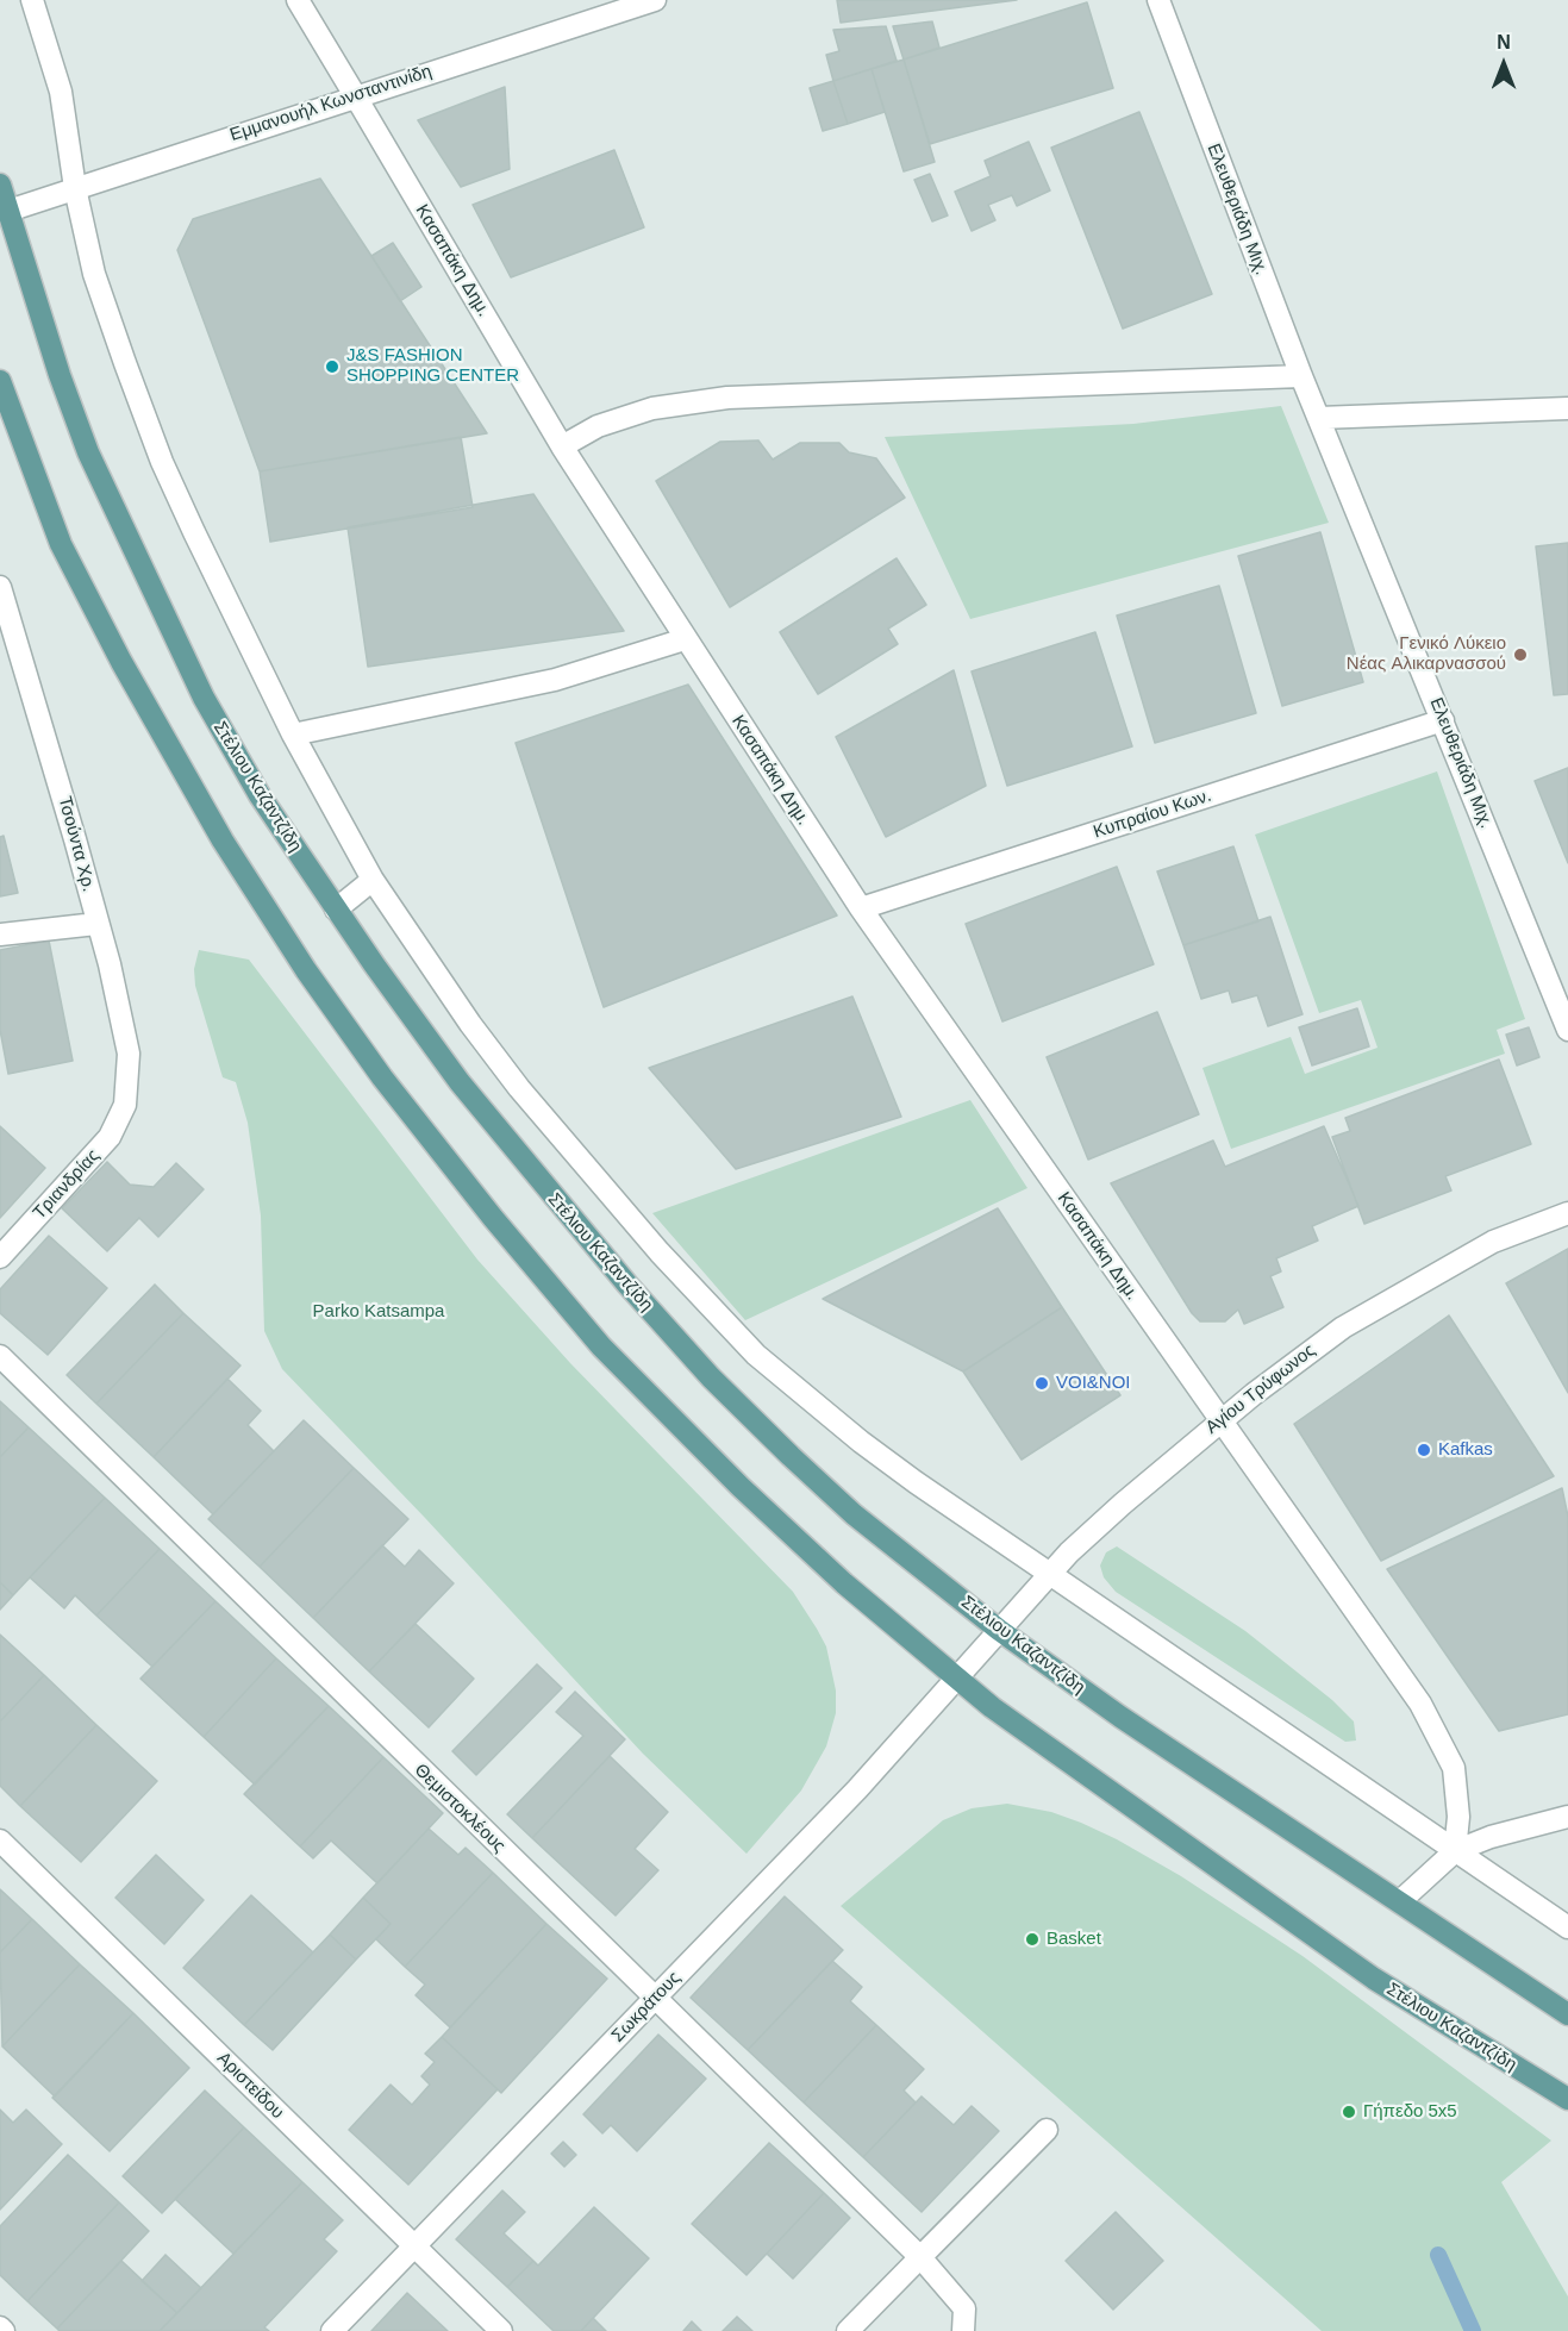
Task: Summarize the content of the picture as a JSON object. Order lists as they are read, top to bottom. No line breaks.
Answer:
{"streets":{"main road":["Στέλιου Καζαντζίδη"],"street":["Εμμανουήλ Κωνσταντινίδη","Ελευθεριάδη Μιχ.","Κασαπάκη Δημ.","Κυπραίου Κων.","Τσούντα Χρ.","Τριανδρίας","Αγίου Τρύφωνος","Θεμιστοκλέους","Σωκράτους","Αριστείδου"]},"crossings":[["Εμμανουήλ Κωνσταντινίδη","Κασαπάκη Δημ."],["Εμμανουήλ Κωνσταντινίδη","Στέλιου Καζαντζίδη"],["Ελευθεριάδη Μιχ.","Κυπραίου Κων."],["Κασαπάκη Δημ.","Κυπραίου Κων."],["Κασαπάκη Δημ.","Αγίου Τρύφωνος"],["Στέλιου Καζαντζίδη","Αγίου Τρύφωνος"],["Στέλιου Καζαντζίδη","Σωκράτους"],["Τσούντα Χρ.","Τριανδρίας"],["Αγίου Τρύφωνος","Σωκράτους"],["Θεμιστοκλέους","Σωκράτους"],["Σωκράτους","Αριστείδου"]],"parks":["Parko Katsampa"],"places":["J&S FASHION SHOPPING CENTER","Γενικό Λύκειο Νέας Αλικαρνασσού","VOI&NOI","Kafkas","Basket","Γήπεδο 5x5"],"north":"top"}
